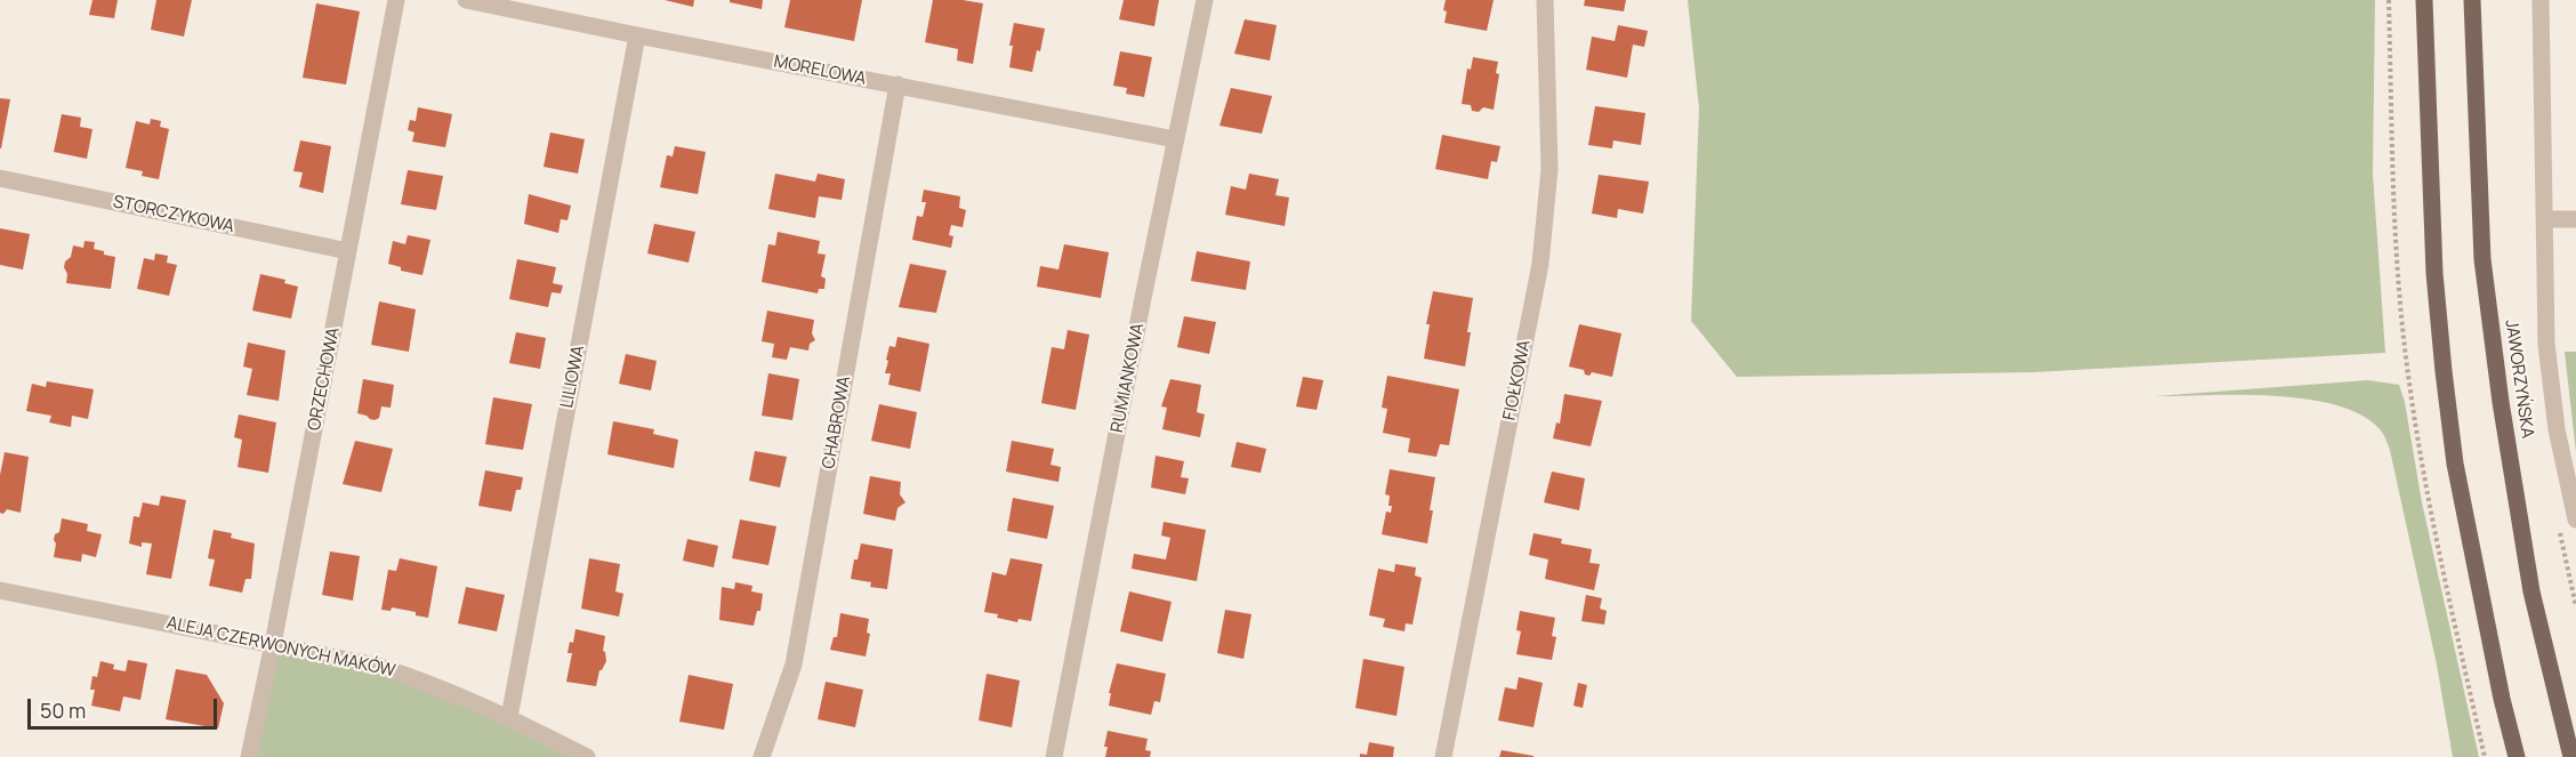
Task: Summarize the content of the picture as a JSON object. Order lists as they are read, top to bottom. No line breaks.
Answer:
{"streets":{"main road":["JAWORZYŃSKA"],"street":["MORELOWA","STORCZYKOWA","LILIOWA","RUMIANKOWA","ORZECHOWA","FIOŁKOWA","CHABROWA","ALEJA CZERWONYCH MAKÓW"]},"crossings":[["MORELOWA","LILIOWA"],["MORELOWA","RUMIANKOWA"],["MORELOWA","CHABROWA"],["STORCZYKOWA","ORZECHOWA"],["LILIOWA","ALEJA CZERWONYCH MAKÓW"],["ORZECHOWA","ALEJA CZERWONYCH MAKÓW"]],"scale_bar":"50 m"}
